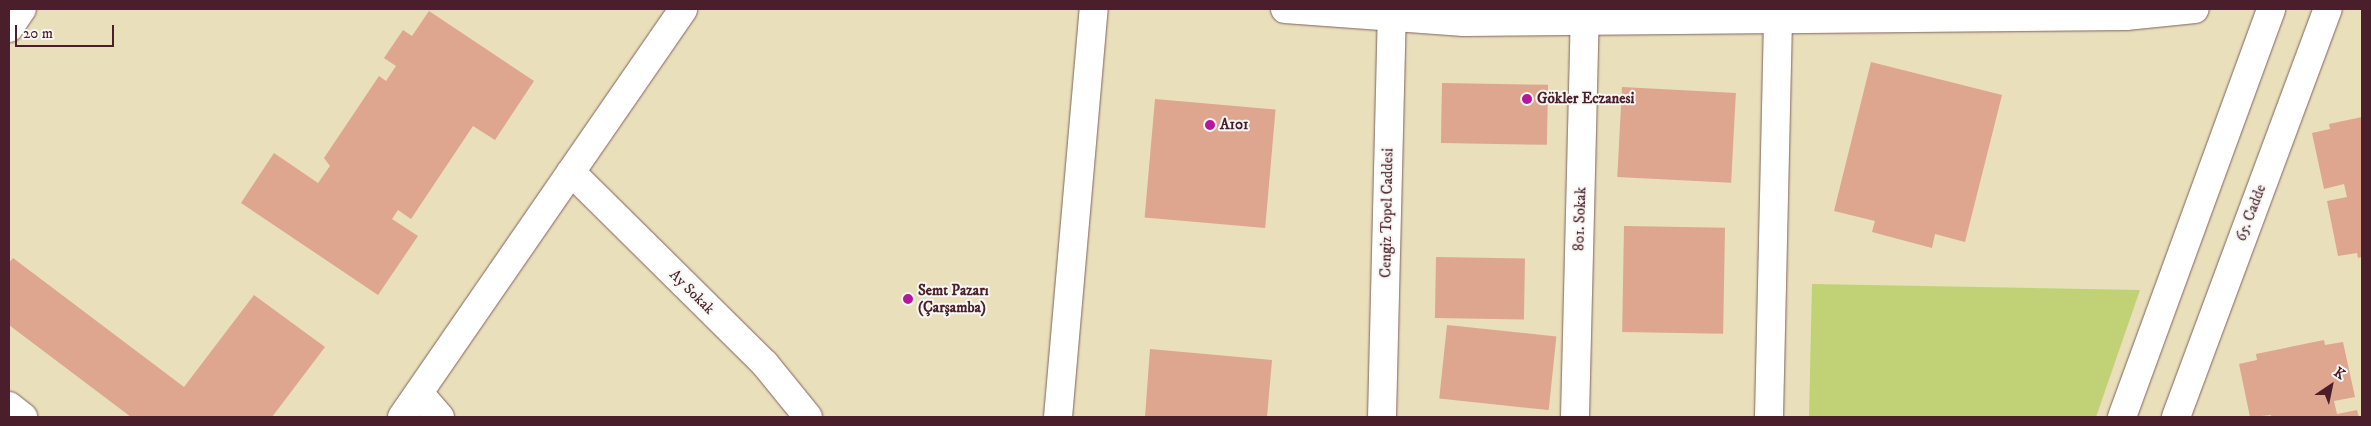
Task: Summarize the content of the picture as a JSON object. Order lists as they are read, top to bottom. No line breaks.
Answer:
{"streets":{"street":["Cengiz Topel Caddesi","65. Cadde","801. Sokak","Ay Sokak"]},"places":["Gökler Eczanesi","A101","Semt Pazarı (Çarşamba)"],"scale_bar":"20 m","north":"top right"}
